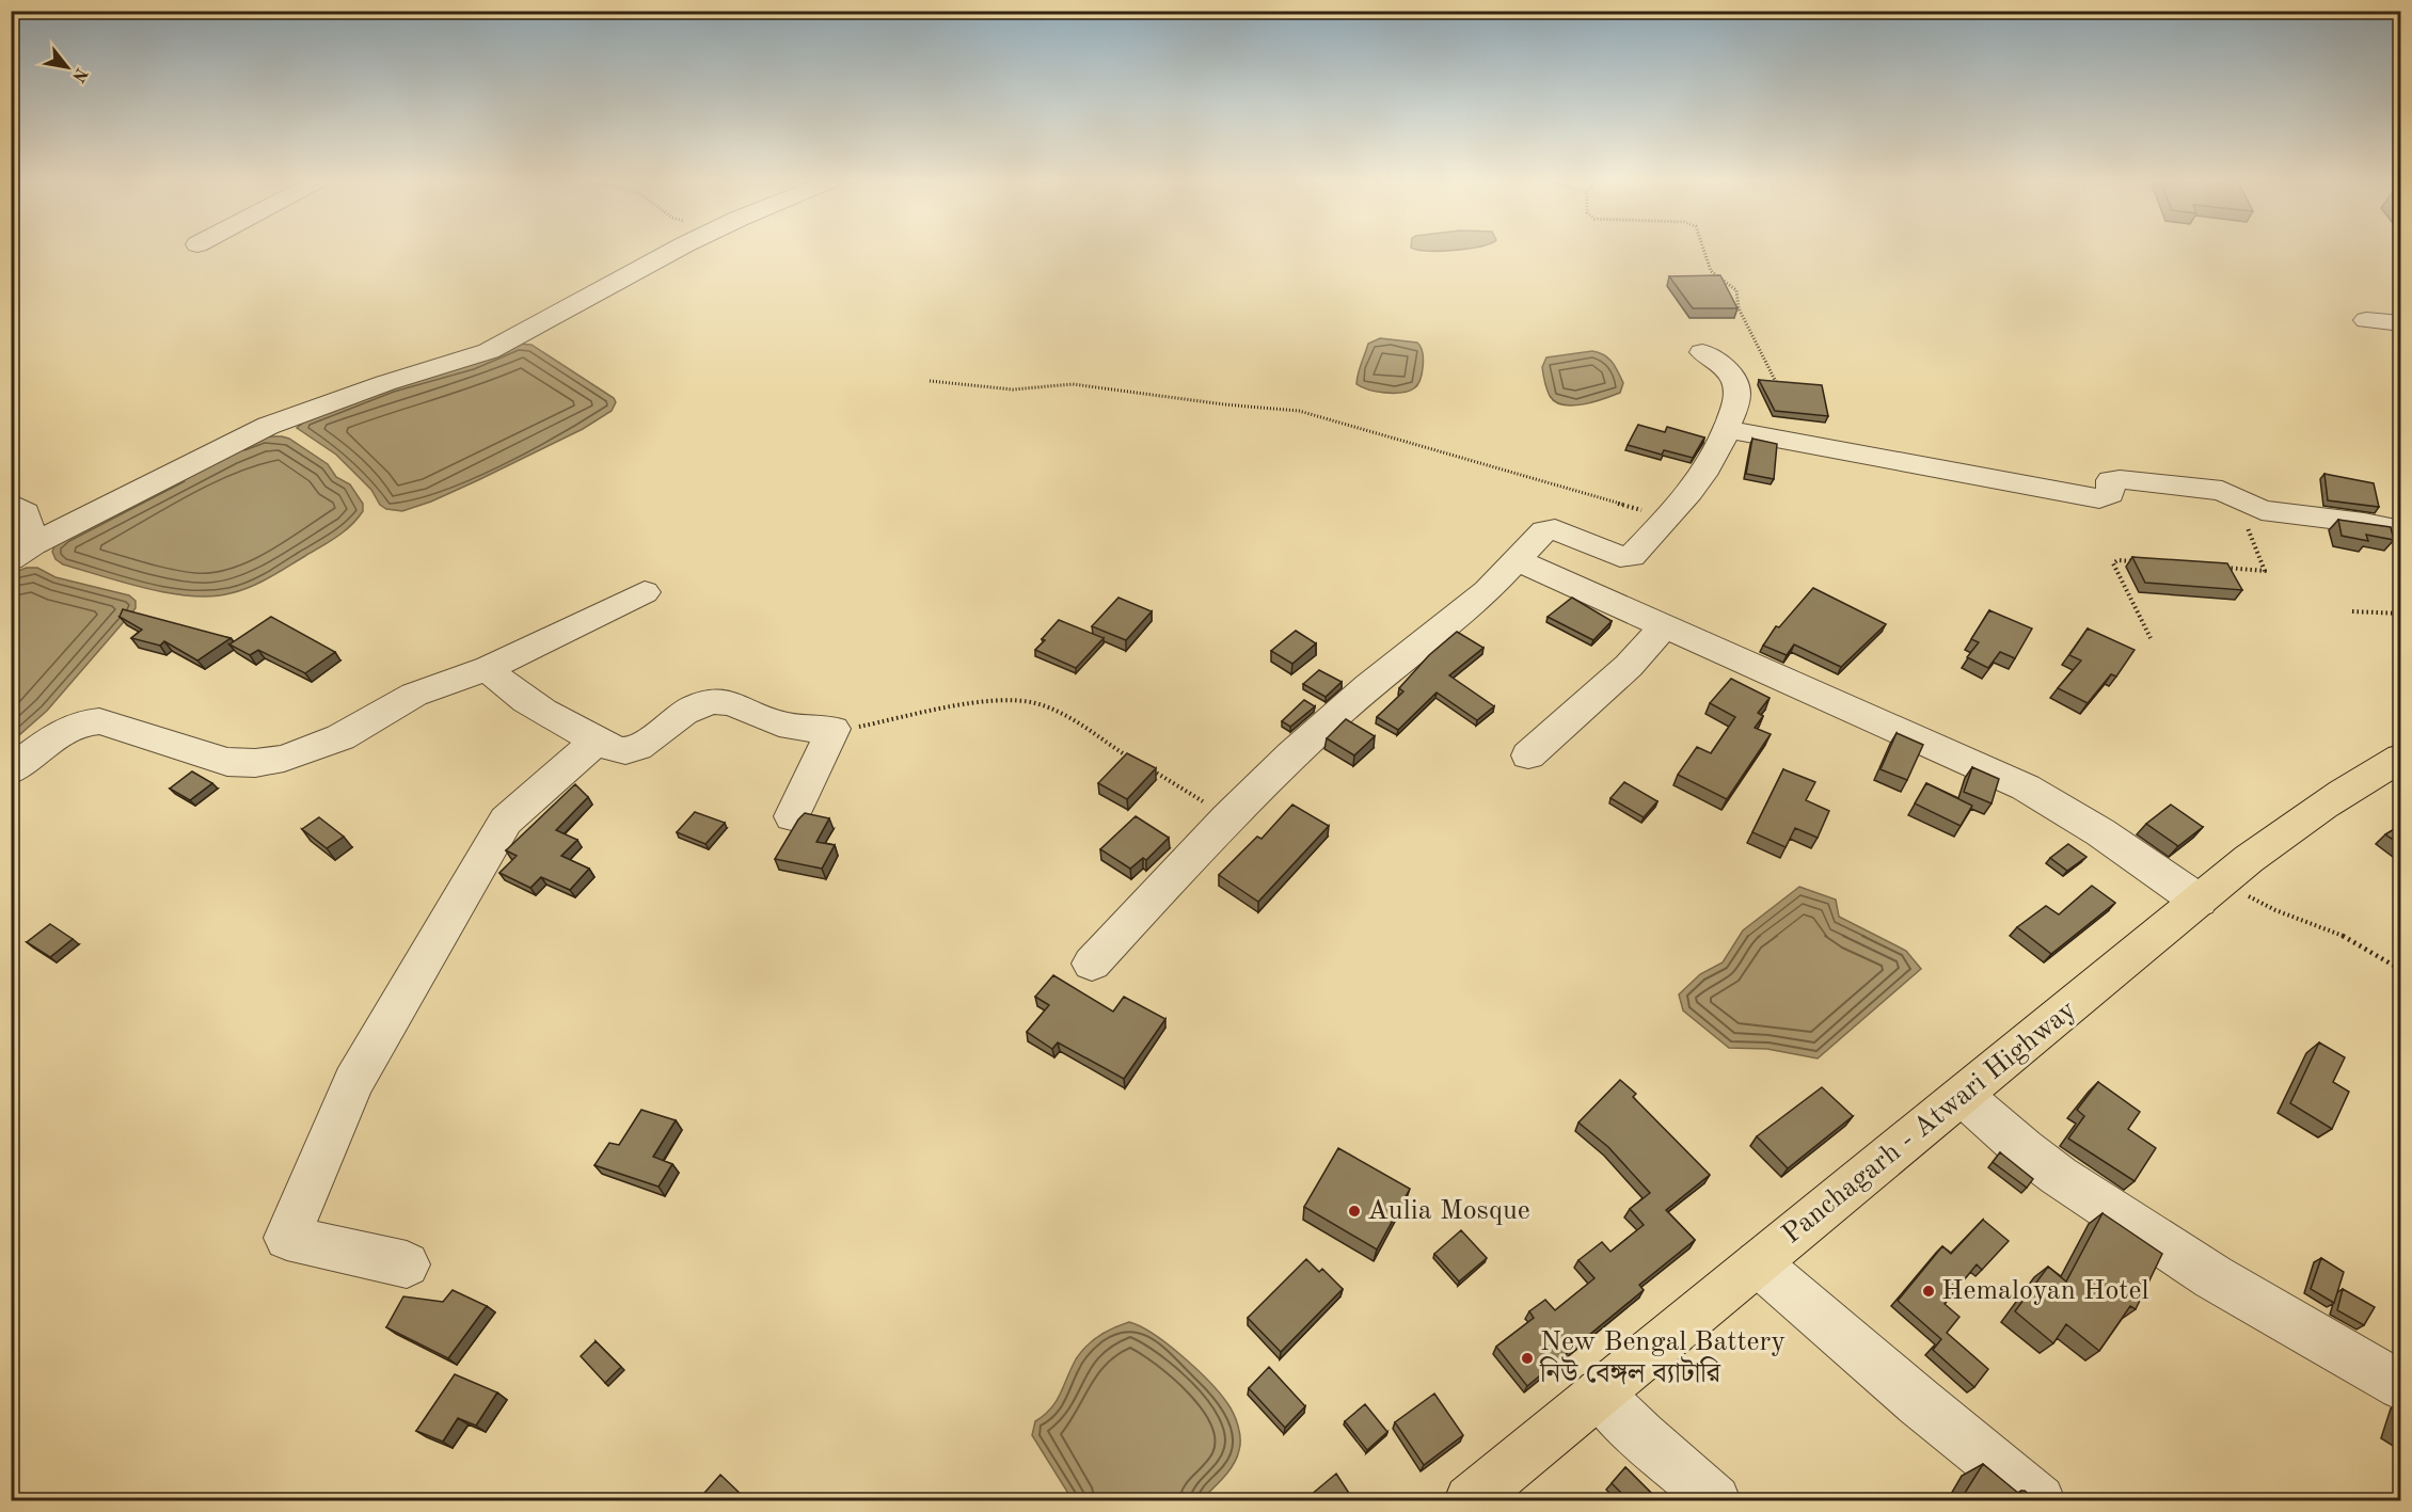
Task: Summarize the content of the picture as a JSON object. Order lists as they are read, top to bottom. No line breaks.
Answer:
{"streets":{"main road":["Panchagarh - Atwari Highway"]},"places":["Aulia Mosque","Hemaloyan Hotel","New Bengal Battery নিউ বেঙ্গল ব্যাটারি"],"north":"bottom right"}
